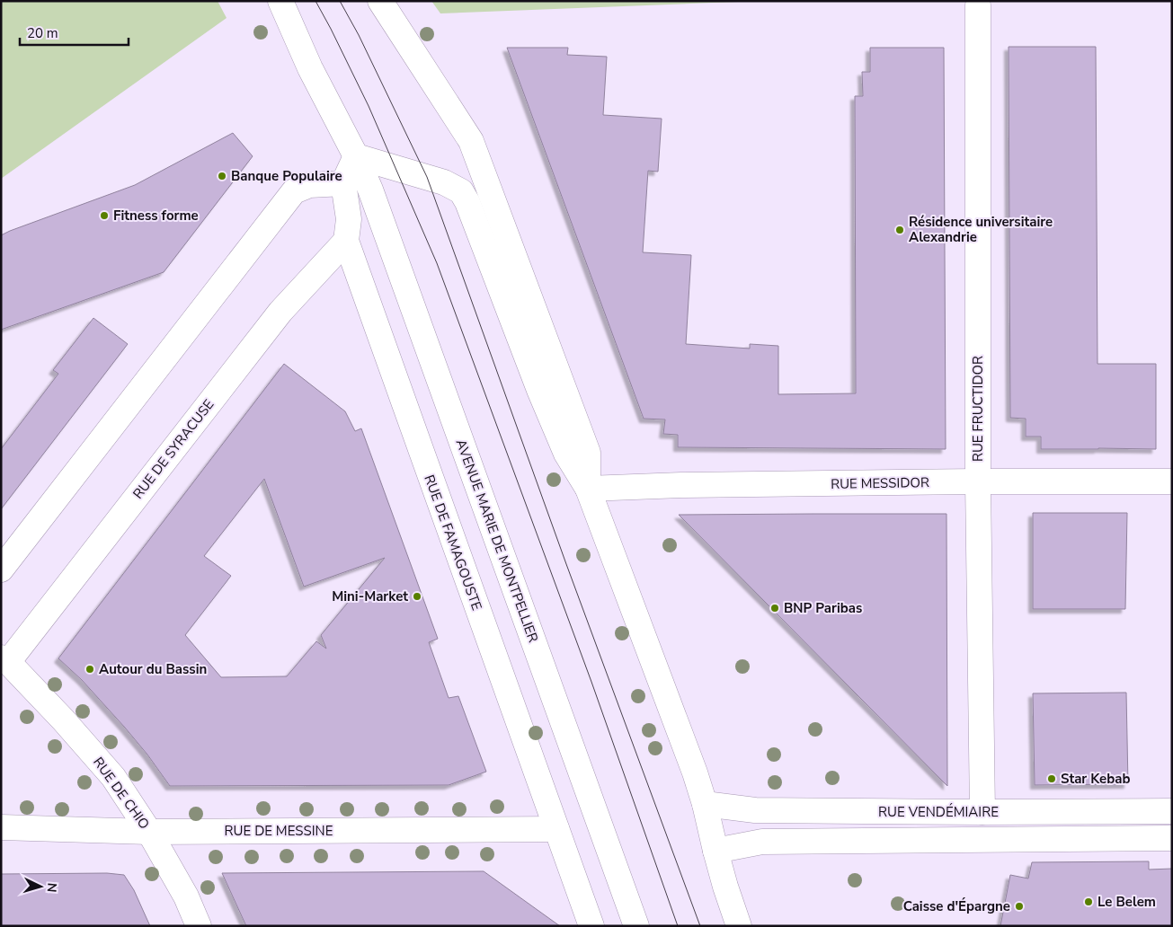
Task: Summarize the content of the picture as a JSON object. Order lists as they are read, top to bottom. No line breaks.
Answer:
{"streets":{"street":["RUE FRUCTIDOR","RUE DE SYRACUSE","RUE MESSIDOR","AVENUE MARIE DE MONTPELLIER","RUE DE FAMAGOUSTE","RUE DE CHIO","RUE VENDÉMIAIRE","RUE DE MESSINE"]},"crossings":[["RUE FRUCTIDOR","RUE MESSIDOR"],["RUE FRUCTIDOR","RUE VENDÉMIAIRE"],["RUE DE SYRACUSE","RUE DE FAMAGOUSTE"],["RUE DE SYRACUSE","RUE DE CHIO"],["RUE DE FAMAGOUSTE","RUE DE MESSINE"],["RUE DE CHIO","RUE DE MESSINE"]],"places":["Banque Populaire","Fitness forme","Résidence universitaire Alexandrie","Mini-Market","BNP Paribas","Autour du Bassin","Star Kebab","Le Belem","Caisse d'Épargne"],"scale_bar":"20 m","north":"right"}
